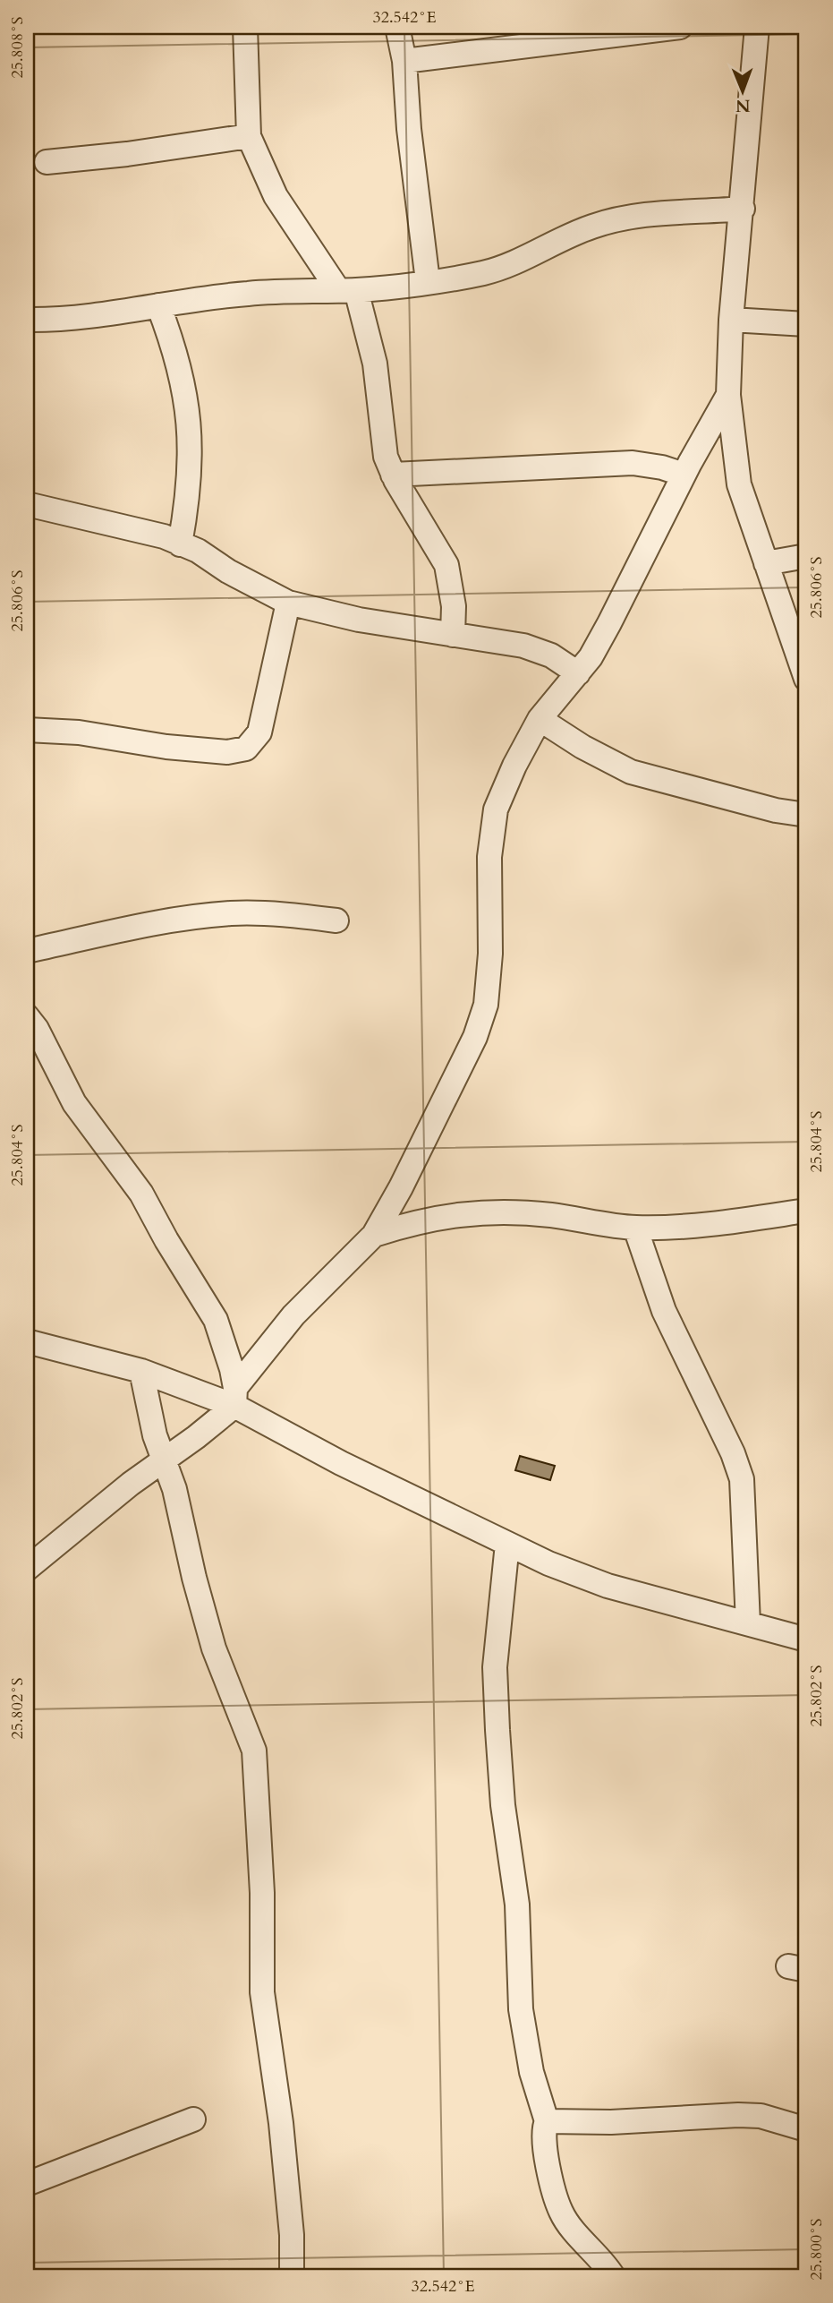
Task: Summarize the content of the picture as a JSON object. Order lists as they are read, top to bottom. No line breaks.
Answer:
{"north":"bottom","coordinates":["32.542°E","25.808°S","25.806°S","25.804°S","25.802°S","25.800°S"]}
